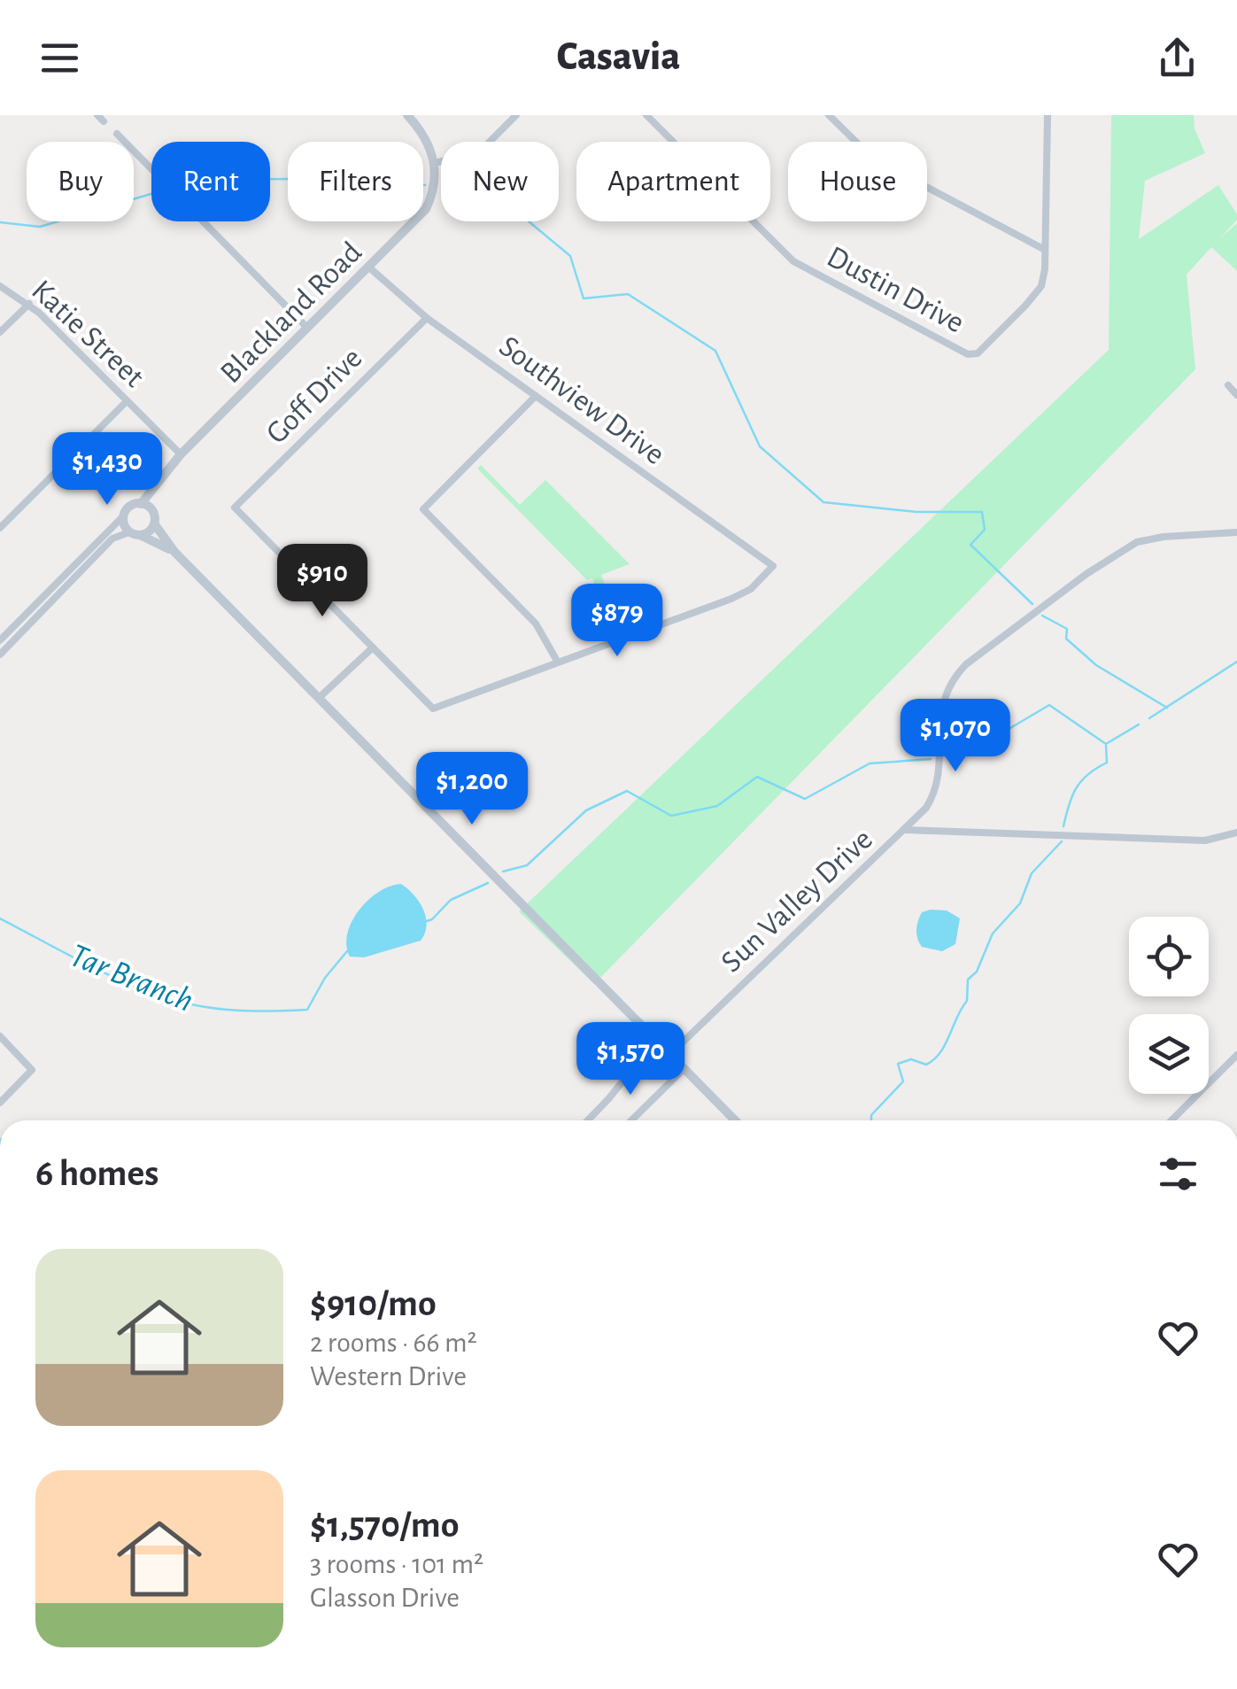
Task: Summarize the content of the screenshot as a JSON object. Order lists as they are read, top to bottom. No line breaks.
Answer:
{"streets":{"street":["Dustin Drive","Blackland Road","Katie Street","Goff Drive","Southview Drive","Sun Valley Drive"]},"crossings":[["Blackland Road","Katie Street"],["Blackland Road","Southview Drive"],["Goff Drive","Southview Drive"]],"water":["Tar Branch"],"page":{"header":"Casavia","chip":["Buy","Rent","Filters","New","Apartment","House"],"price":["$1,430","$910","$879","$1,070","$1,200","$1,570"],"heading":"6 homes","list":[{"name":"$910/mo","note":"2 rooms · 66 m² · Western Drive"},{"name":"$1,570/mo","note":"3 rooms · 101 m² · Glasson Drive"}]}}
